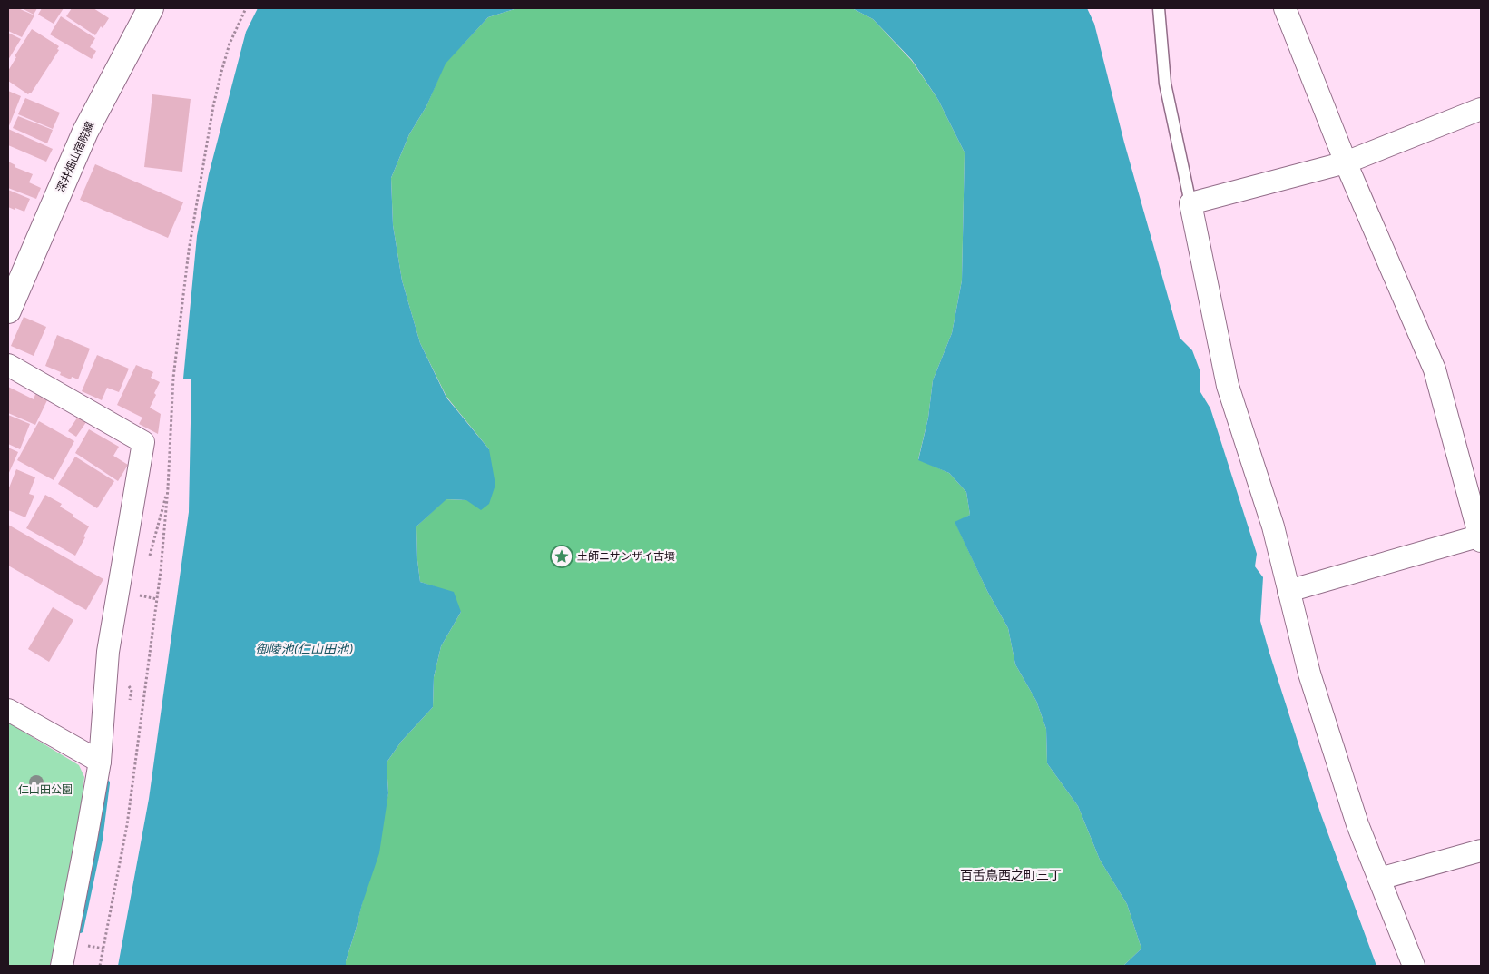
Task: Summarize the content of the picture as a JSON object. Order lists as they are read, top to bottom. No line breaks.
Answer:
{"streets":{"main road":["深井畑山宿院線"]},"districts":["百舌鳥西之町三丁"],"water":["御陵池(仁山田池)"],"parks":["仁山田公園"],"places":{"place":["土師ニサンザイ古墳"]}}
